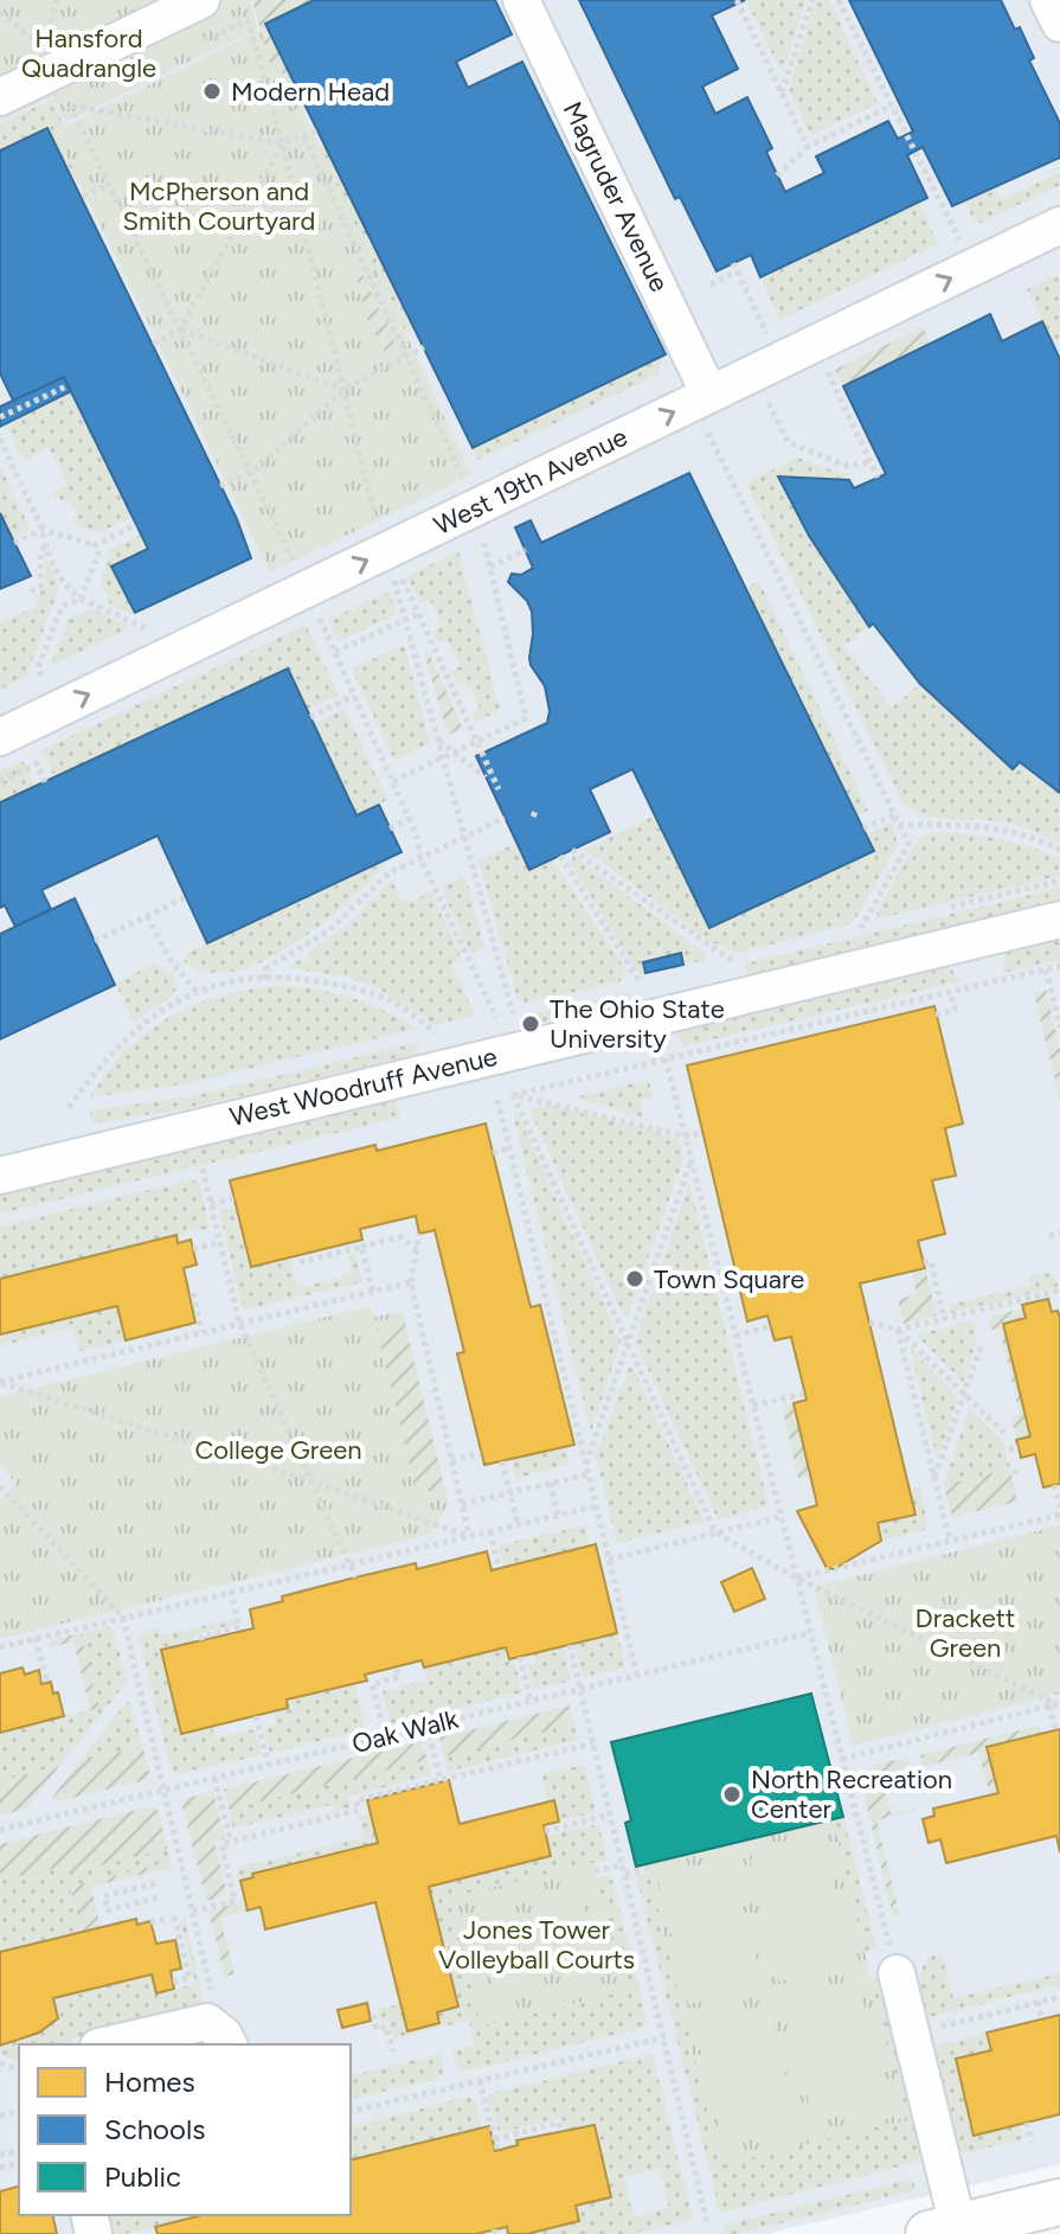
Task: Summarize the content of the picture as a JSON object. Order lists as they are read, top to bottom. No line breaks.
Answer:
{"streets":{"street":["Magruder Avenue","West 19th Avenue","West Woodruff Avenue"],"path":["Oak Walk"]},"crossings":[["Magruder Avenue","West 19th Avenue"]],"one_way":["West 19th Avenue"],"parks":["Hansford Quadrangle","McPherson and Smith Courtyard","College Green","Drackett Green","Jones Tower Volleyball Courts"],"places":["Modern Head","The Ohio State University","Town Square","North Recreation Center"],"legend":["Homes","Schools","Public"]}
